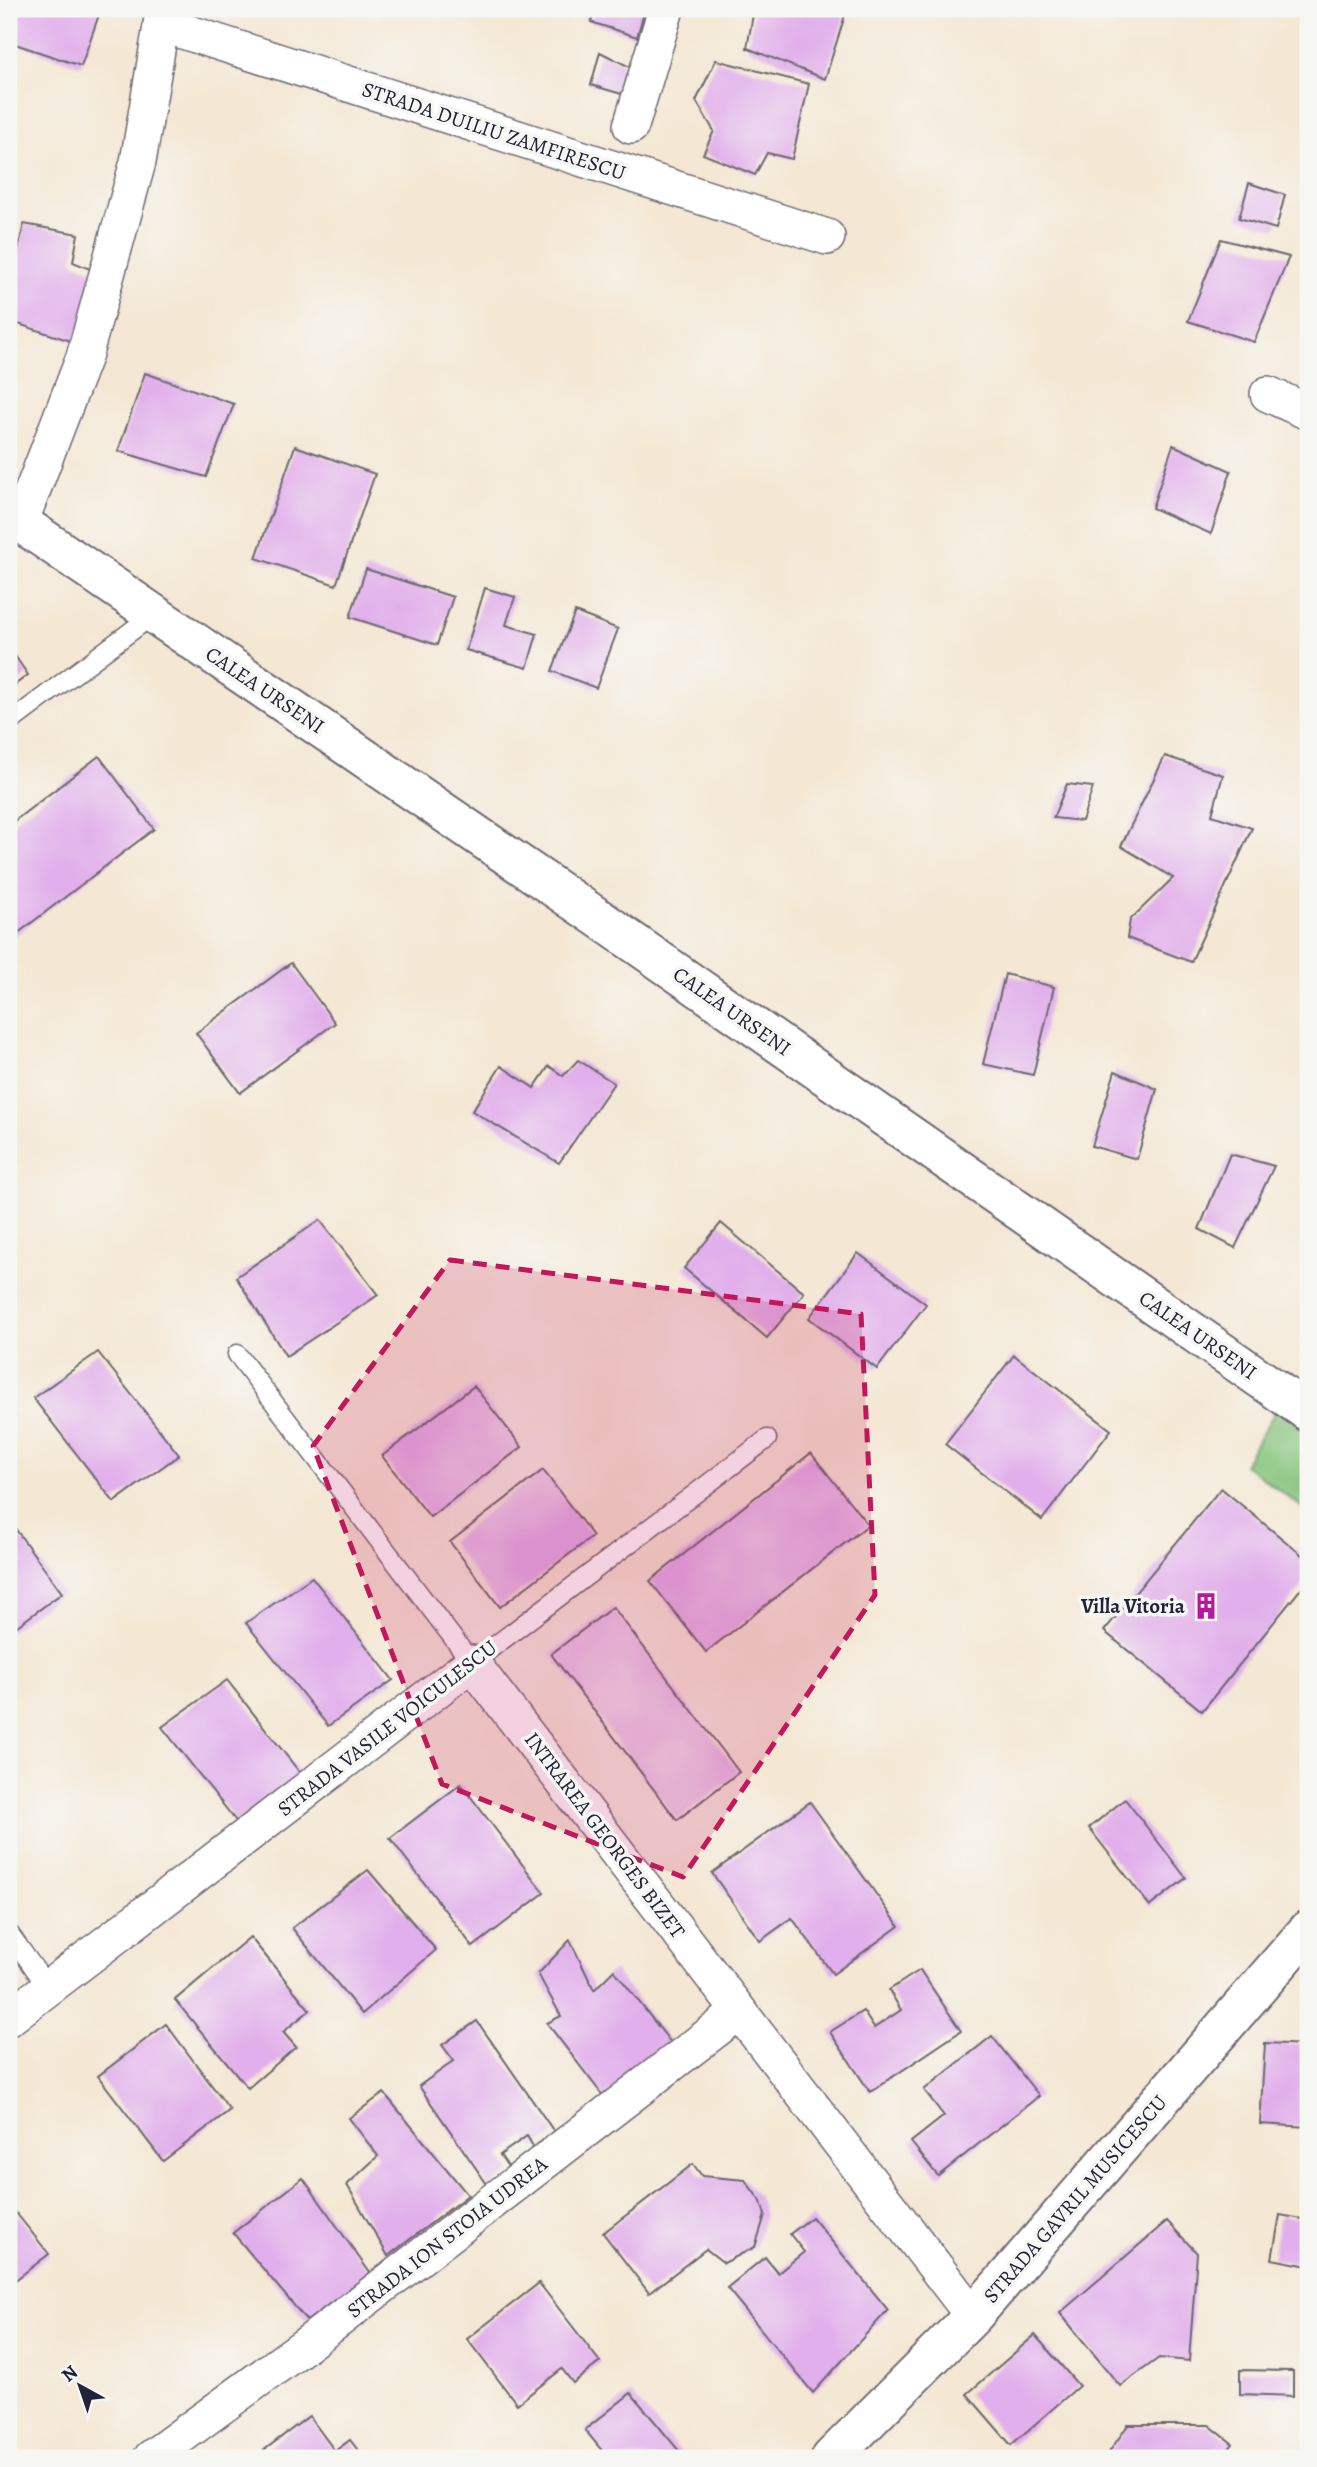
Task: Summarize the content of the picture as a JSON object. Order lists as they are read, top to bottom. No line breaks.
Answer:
{"streets":{"street":["STRADA DUILIU ZAMFIRESCU","CALEA URSENI","STRADA VASILE VOICULESCU","INTRAREA GEORGES BIZET","STRADA GAVRIL MUSICESCU","STRADA ION STOIA UDREA"]},"crossings":[["STRADA VASILE VOICULESCU","INTRAREA GEORGES BIZET"],["INTRAREA GEORGES BIZET","STRADA GAVRIL MUSICESCU"],["INTRAREA GEORGES BIZET","STRADA ION STOIA UDREA"]],"places":{"building":["Villa Vitoria"]},"north":"top left"}
